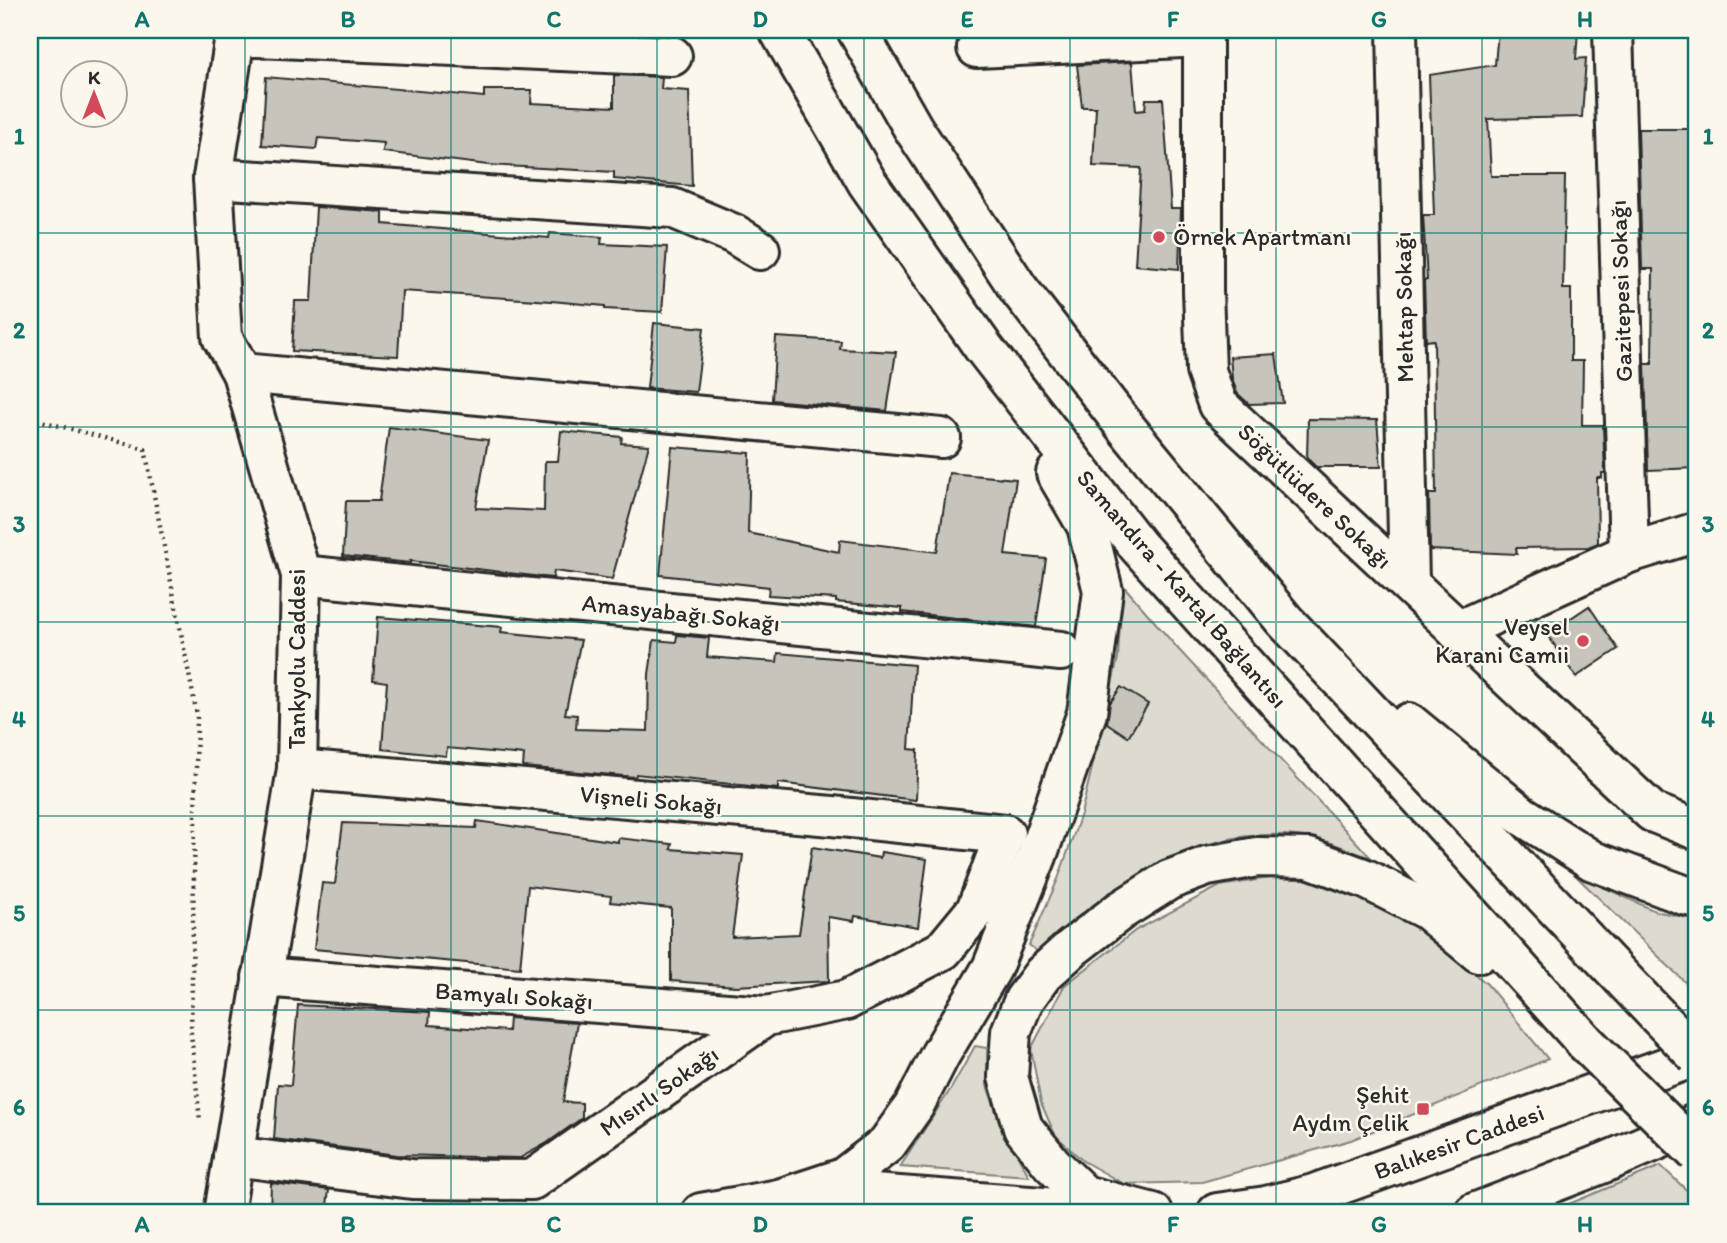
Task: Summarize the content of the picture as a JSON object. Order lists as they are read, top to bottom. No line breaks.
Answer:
{"streets":{"main road":["Gazitepesi Sokağı","Mehtap Sokağı","Söğütlüdere Sokağı","Samandıra - Kartal Bağlantısı","Amasyabağı Sokağı","Tankyolu Caddesi","Vişneli Sokağı","Bamyalı Sokağı","Mısırlı Sokağı","Balıkesir Caddesi"]},"crossings":[["Mehtap Sokağı","Söğütlüdere Sokağı"],["Amasyabağı Sokağı","Tankyolu Caddesi"],["Tankyolu Caddesi","Vişneli Sokağı"],["Tankyolu Caddesi","Bamyalı Sokağı"],["Tankyolu Caddesi","Mısırlı Sokağı"],["Vişneli Sokağı","Mısırlı Sokağı"],["Bamyalı Sokağı","Mısırlı Sokağı"]],"places":{"other":["Örnek Apartmanı","Veysel Karani Camii"],"transit":["Şehit Aydın Çelik"]},"north":"top","grid":{"columns":["A","B","C","D","E","F","G","H"],"rows":["1","2","3","4","5","6"]}}
